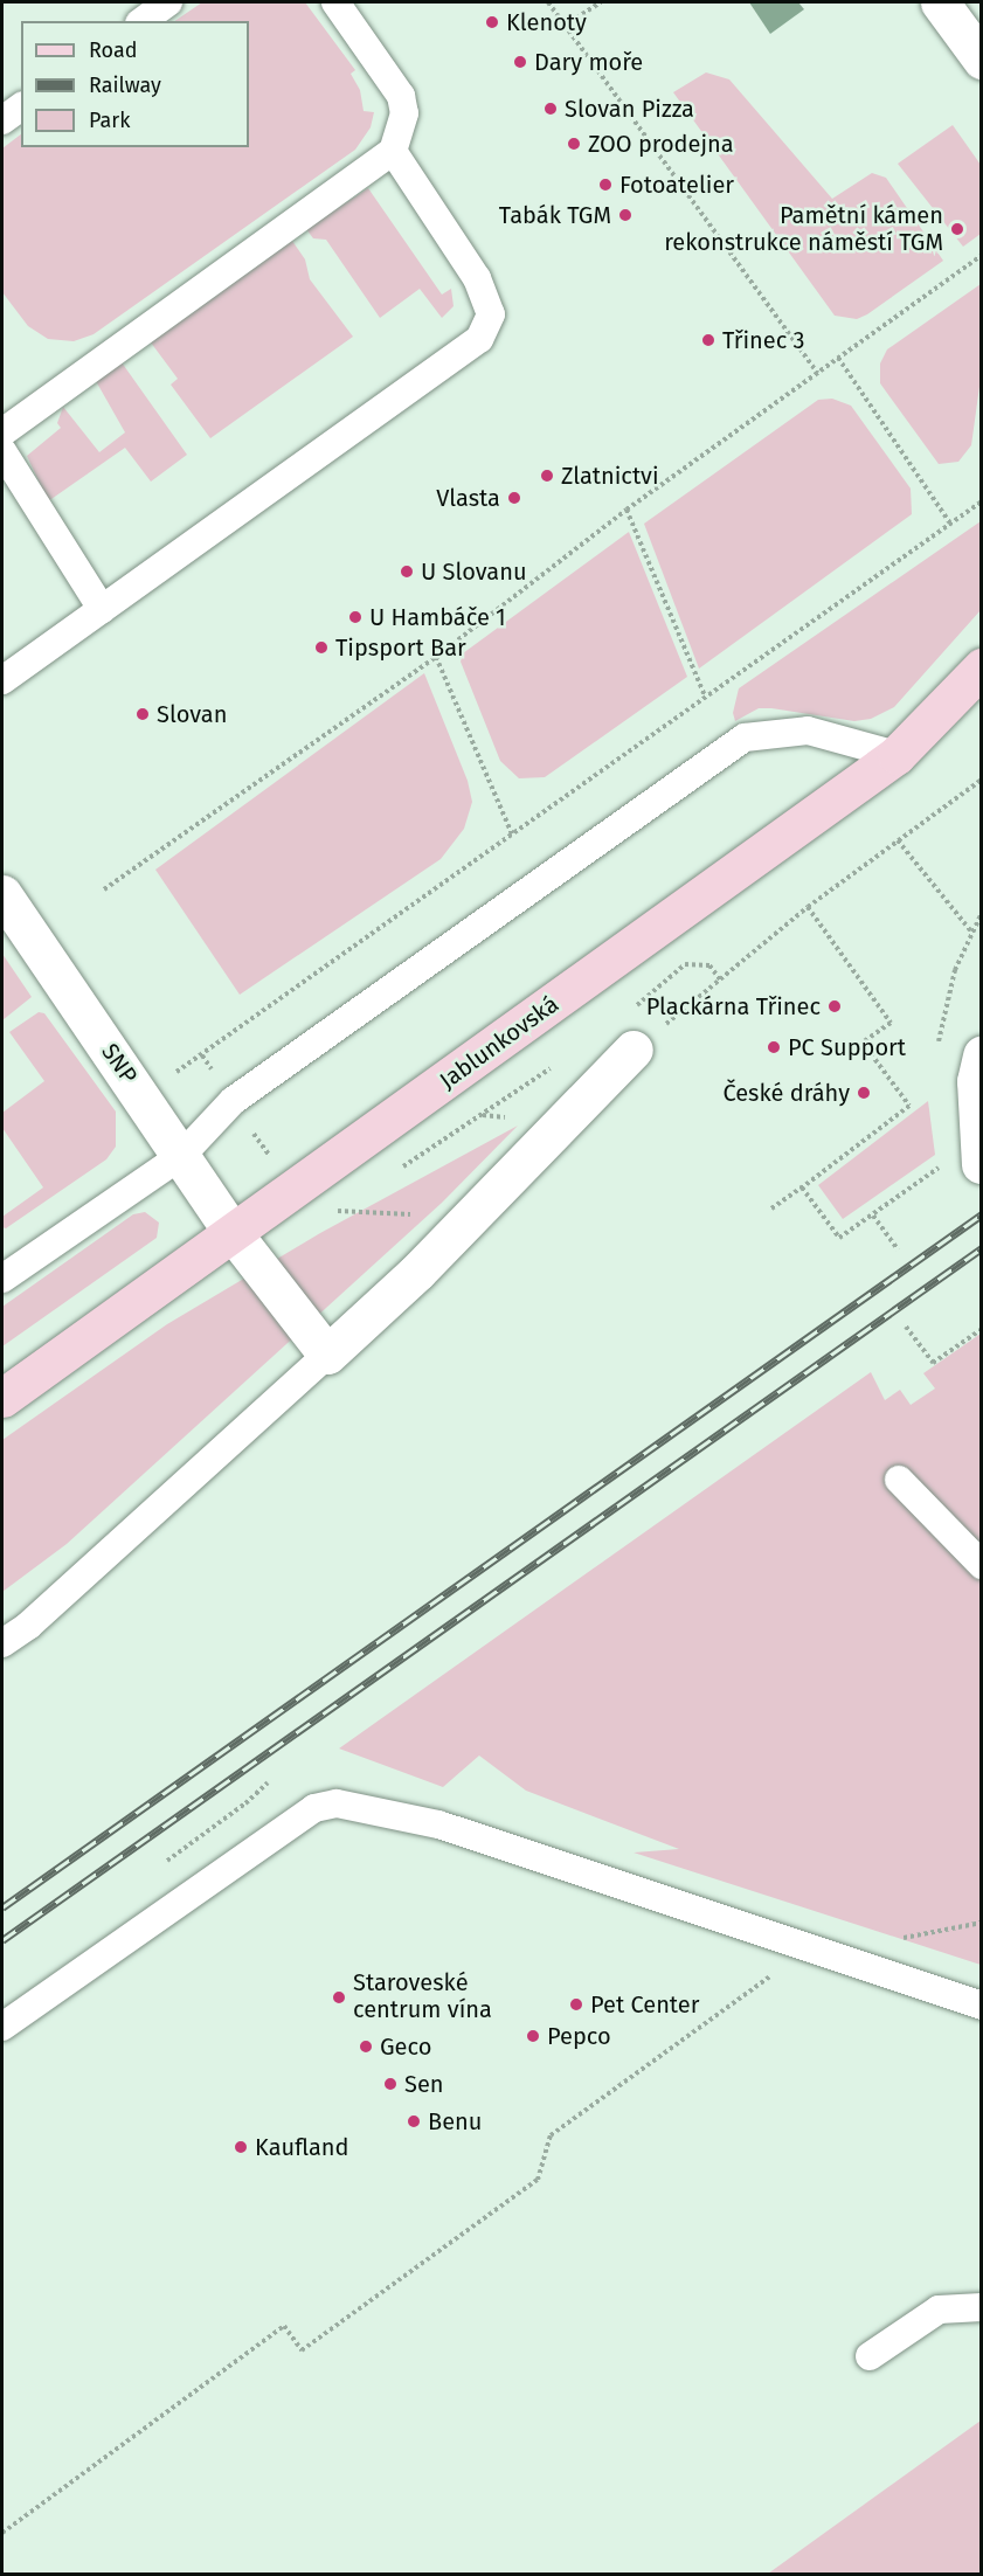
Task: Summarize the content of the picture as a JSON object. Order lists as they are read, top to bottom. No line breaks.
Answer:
{"streets":{"main road":["Jablunkovská"],"street":["SNP"]},"crossings":[["Jablunkovská","SNP"]],"places":["Klenoty","Dary moře","Slovan Pizza","ZOO prodejna","Fotoatelier","Tabák TGM","Pamětní kámen rekonstrukce náměstí TGM","Třinec 3","Zlatnictvi","Vlasta","U Slovanu","U Hambáče 1","Tipsport Bar","Slovan","Plackárna Třinec","PC Support","České dráhy","Staroveské centrum vína","Pet Center","Pepco","Geco","Sen","Benu","Kaufland"],"legend":["Road","Railway","Park"]}
